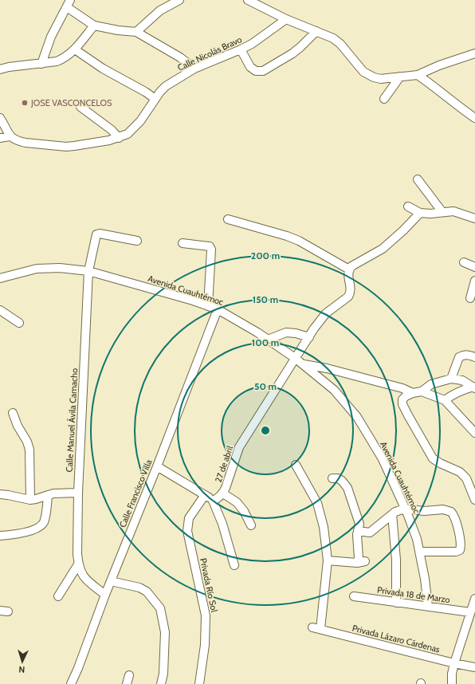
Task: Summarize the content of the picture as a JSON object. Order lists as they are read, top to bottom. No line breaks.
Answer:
{"streets":{"street":["Calle Nicolás Bravo","Avenida Cuauhtémoc","Calle Manuel Ávila Camacho","27 de abril","Calle Francisco Villa","Privada Río Sol","Privada 18 de Marzo","Privada Lázaro Cárdenas"]},"crossings":[["Avenida Cuauhtémoc","Calle Manuel Ávila Camacho"],["Avenida Cuauhtémoc","27 de abril"],["Avenida Cuauhtémoc","Calle Francisco Villa"],["Avenida Cuauhtémoc","Privada 18 de Marzo"],["Calle Manuel Ávila Camacho","Calle Francisco Villa"]],"places":["JOSE VASCONCELOS"],"north":"bottom","rings":["200 m","150 m","100 m","50 m"]}
